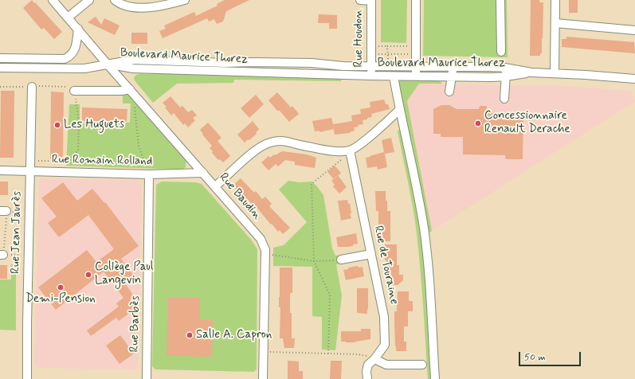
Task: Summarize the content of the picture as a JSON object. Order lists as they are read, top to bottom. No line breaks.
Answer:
{"streets":{"street":["Rue Houdon","Boulevard Maurice Thorez","Rue Romain Rolland","Rue Baudin","Rue Jean Jaurès","Rue de Touraine","Rue Barbès"]},"crossings":[["Rue Houdon","Boulevard Maurice Thorez"],["Boulevard Maurice Thorez","Rue Baudin"],["Rue Romain Rolland","Rue Baudin"],["Rue Romain Rolland","Rue Jean Jaurès"],["Rue Romain Rolland","Rue Barbès"]],"places":["Concessionnaire Renault Derache","Les Huguets","Collège Paul Langevin","Demi-Pension","Salle A. Capron"],"scale_bar":"50 m"}
